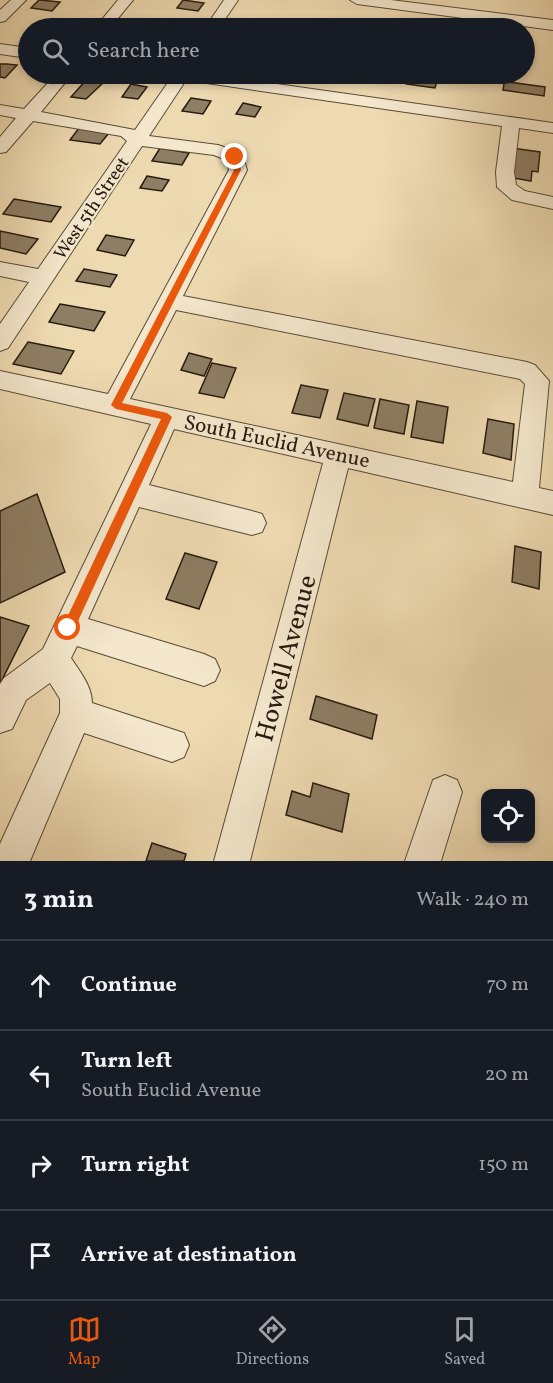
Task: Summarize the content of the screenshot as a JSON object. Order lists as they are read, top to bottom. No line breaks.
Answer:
{"streets":{"street":["West 5th Street","South Euclid Avenue","Howell Avenue"]},"crossings":[["South Euclid Avenue","Howell Avenue"]],"page":{"search":"Search here","heading":["3 min","Walk · 240 m"],"list":[["Continue","70 m"],["Turn left","South Euclid Avenue","20 m"],["Turn right","150 m"],"Arrive at destination"],"nav":["Map","Directions","Saved"]}}
